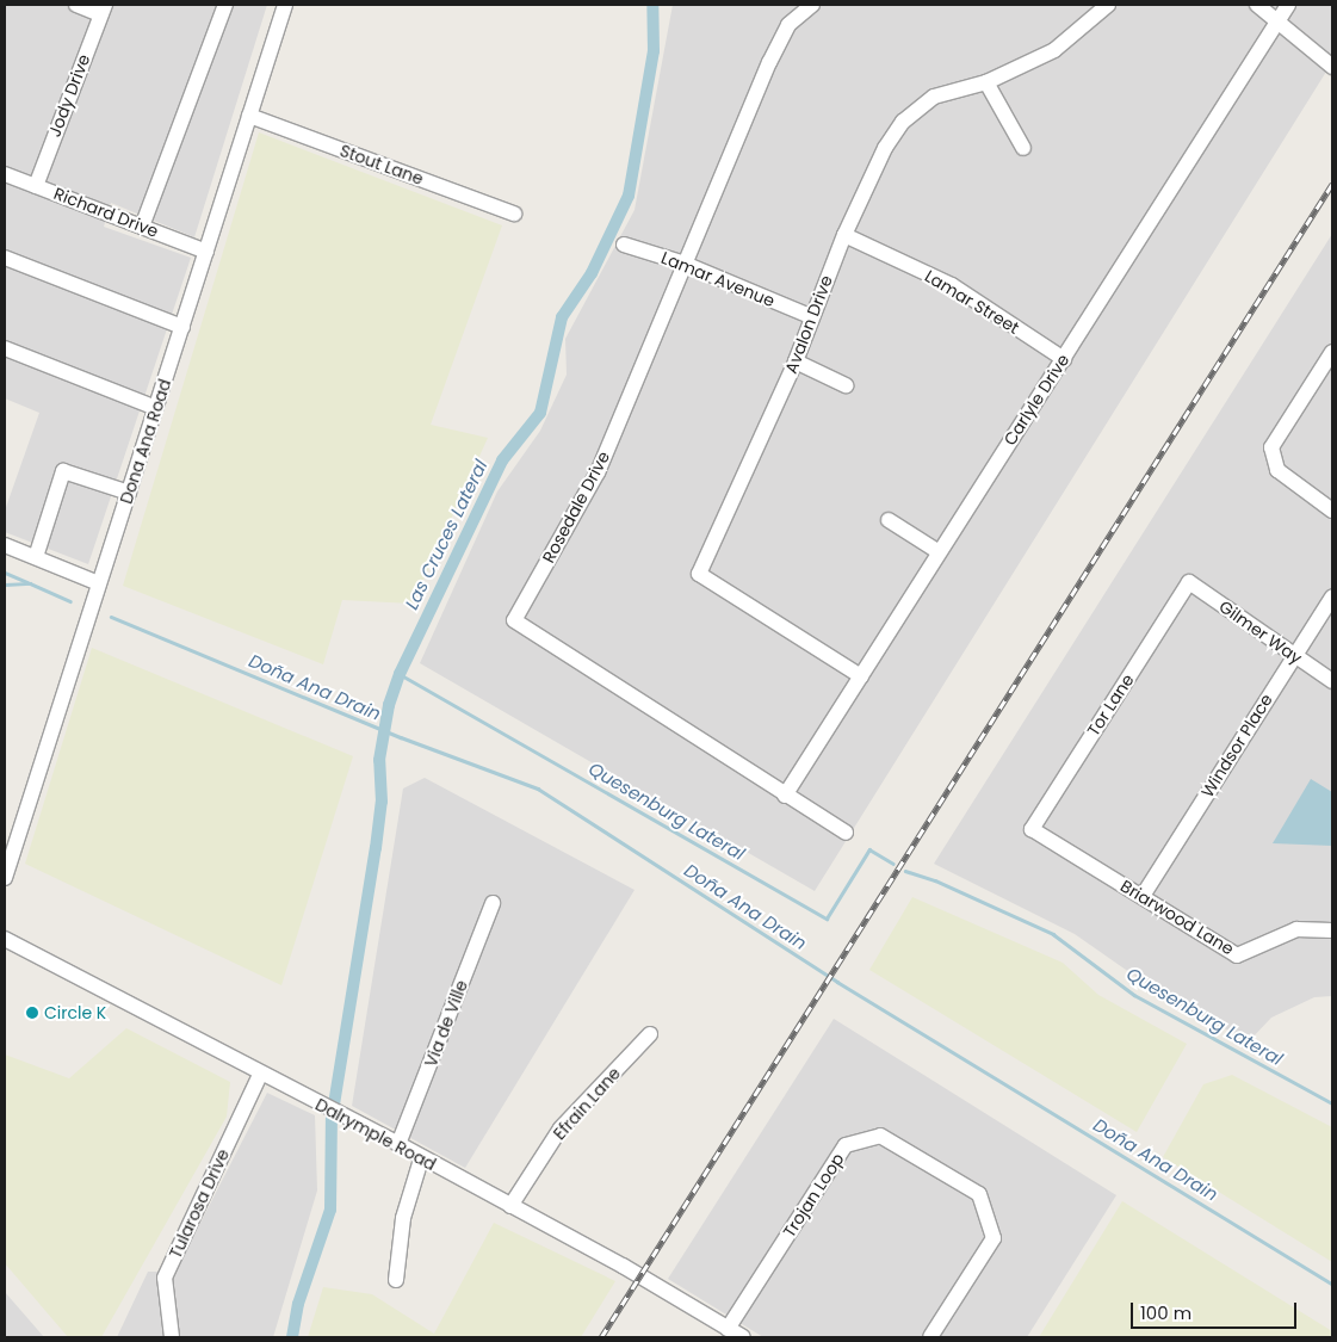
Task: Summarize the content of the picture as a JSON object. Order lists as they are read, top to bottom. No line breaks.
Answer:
{"streets":{"street":["Jody Drive","Stout Lane","Richard Drive","Lamar Avenue","Lamar Street","Avalon Drive","Carlyle Drive","Dona Ana Road","Rosedale Drive","Gilmer Way","Tor Lane","Windsor Place","Briarwood Lane","Via de Ville","Efrain Lane","Dalrymple Road","Trojan Loop","Tularosa Drive"]},"crossings":[["Jody Drive","Richard Drive"],["Stout Lane","Dona Ana Road"],["Richard Drive","Dona Ana Road"],["Lamar Avenue","Avalon Drive"],["Lamar Avenue","Rosedale Drive"],["Lamar Street","Avalon Drive"],["Lamar Street","Carlyle Drive"],["Avalon Drive","Carlyle Drive"],["Carlyle Drive","Rosedale Drive"],["Gilmer Way","Tor Lane"],["Gilmer Way","Windsor Place"],["Tor Lane","Briarwood Lane"],["Windsor Place","Briarwood Lane"],["Via de Ville","Dalrymple Road"],["Efrain Lane","Dalrymple Road"],["Dalrymple Road","Trojan Loop"],["Dalrymple Road","Tularosa Drive"]],"water":["Las Cruces Lateral","Doña Ana Drain","Quesenburg Lateral"],"places":["Circle K"],"scale_bar":"100 m"}
